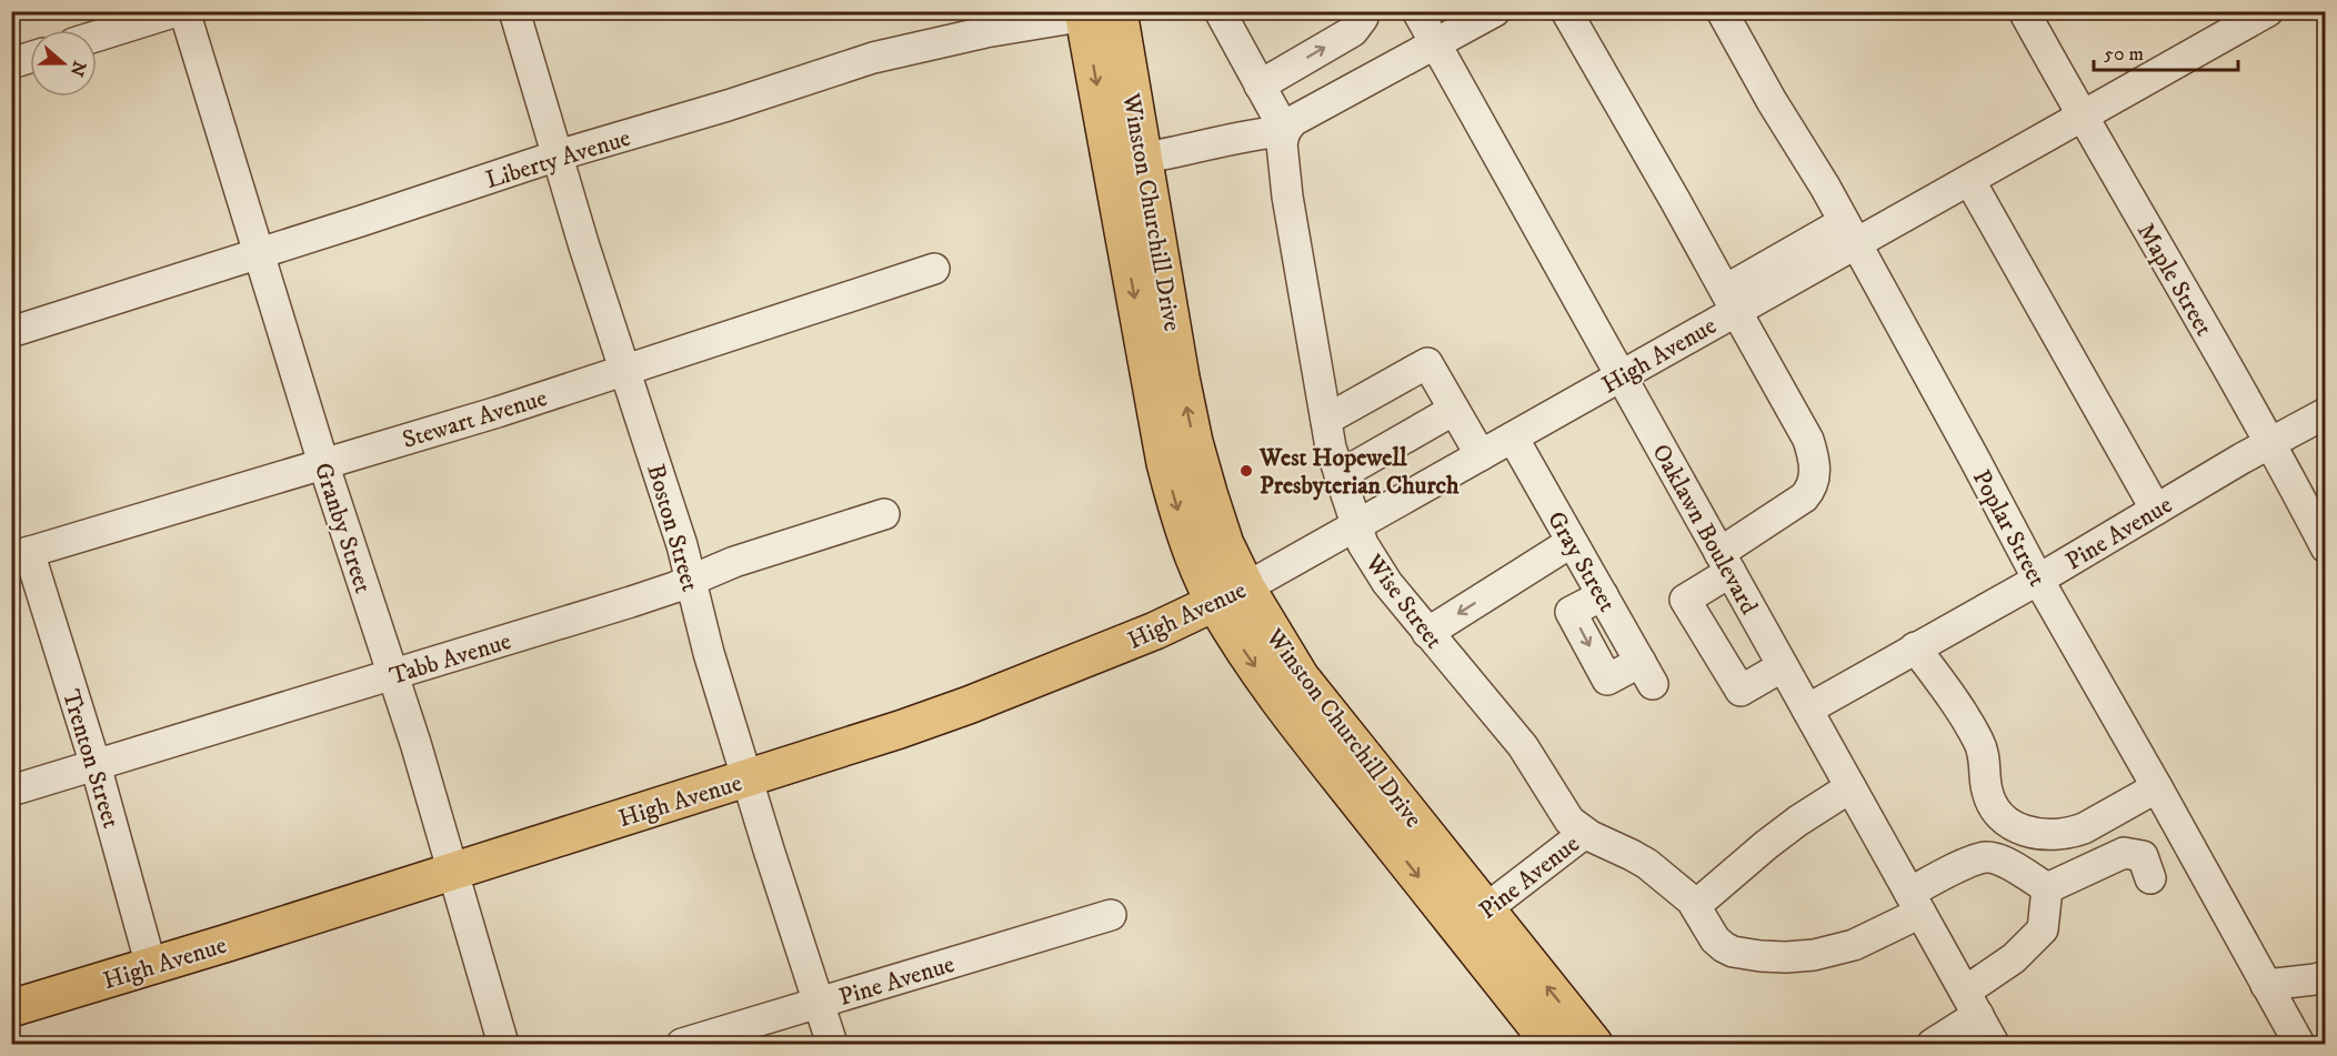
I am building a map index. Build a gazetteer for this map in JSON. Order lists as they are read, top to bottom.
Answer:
{
  "streets": {
    "main road": ["Winston Churchill Drive", "High Avenue"],
    "street": [
      "Liberty Avenue",
      "Maple Street",
      "Stewart Avenue",
      "Granby Street",
      "Boston Street",
      "Poplar Street",
      "Oaklawn Boulevard",
      "Pine Avenue",
      "Gray Street",
      "Wise Street",
      "Tabb Avenue",
      "Trenton Street"
    ]
  },
  "crossings": [
    ["Liberty Avenue", "Winston Churchill Drive"],
    ["Liberty Avenue", "Granby Street"],
    ["Liberty Avenue", "Boston Street"],
    ["Winston Churchill Drive", "High Avenue"],
    ["Winston Churchill Drive", "Pine Avenue"],
    ["Maple Street", "Pine Avenue"],
    ["High Avenue", "Granby Street"],
    ["High Avenue", "Boston Street"],
    ["High Avenue", "Oaklawn Boulevard"],
    ["High Avenue", "Gray Street"],
    ["High Avenue", "Wise Street"],
    ["High Avenue", "Trenton Street"],
    ["Stewart Avenue", "Granby Street"],
    ["Stewart Avenue", "Boston Street"],
    ["Stewart Avenue", "Trenton Street"],
    ["Granby Street", "Tabb Avenue"],
    ["Boston Street", "Pine Avenue"],
    ["Boston Street", "Tabb Avenue"],
    ["Poplar Street", "Pine Avenue"],
    ["Oaklawn Boulevard", "Pine Avenue"],
    ["Pine Avenue", "Wise Street"],
    ["Tabb Avenue", "Trenton Street"]
  ],
  "places": ["West Hopewell Presbyterian Church"],
  "scale_bar": "50 m",
  "north": "right"
}
